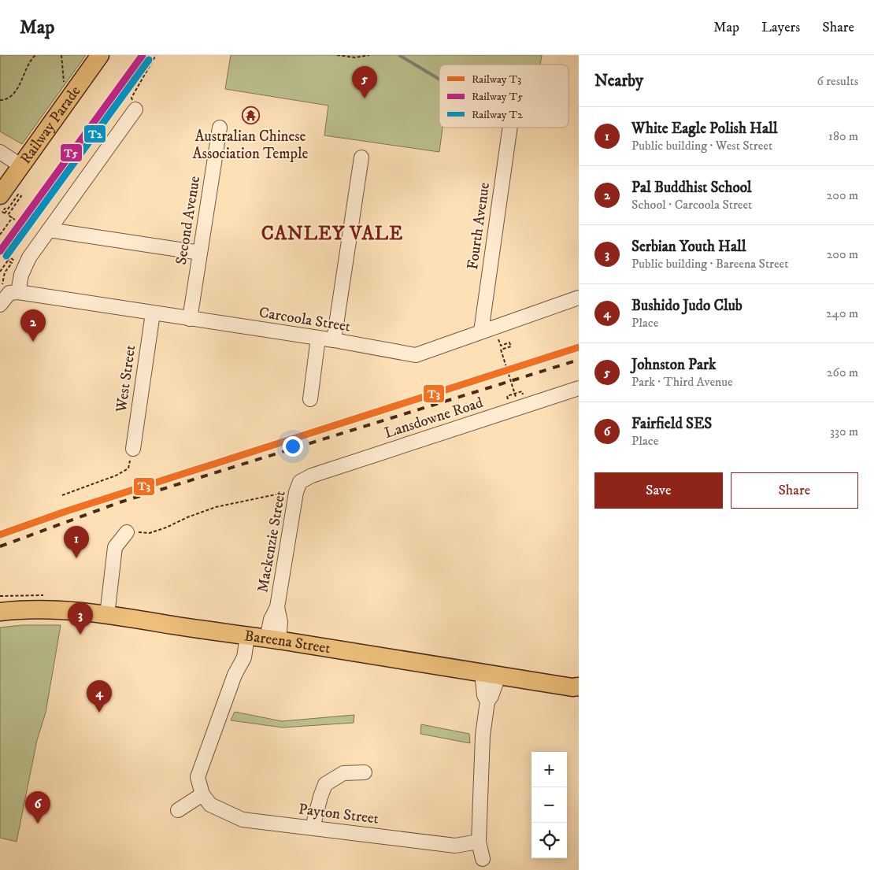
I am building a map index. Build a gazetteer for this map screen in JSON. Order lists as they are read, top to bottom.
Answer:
{
  "streets": {
    "main road": ["Railway Parade", "Bareena Street"],
    "street": [
      "Second Avenue",
      "Fourth Avenue",
      "Carcoola Street",
      "West Street",
      "Lansdowne Road",
      "Mackenzie Street",
      "Payton Street"
    ]
  },
  "crossings": [
    ["Second Avenue", "Carcoola Street"],
    ["Fourth Avenue", "Carcoola Street"],
    ["Carcoola Street", "West Street"],
    ["Lansdowne Road", "Mackenzie Street"],
    ["Mackenzie Street", "Bareena Street"]
  ],
  "districts": ["CANLEY VALE"],
  "places": {
    "temple": ["Australian Chinese Association Temple"]
  },
  "lines": ["rail line T5", "rail line T2", "rail line T3"],
  "legend": ["Railway T3", "Railway T5", "Railway T2"],
  "page": {
    "header": "Map",
    "nav": ["Map", "Layers", "Share"],
    "heading": ["Nearby", "6 results"],
    "pins": [
      "5",
      "2",
      "1",
      "3",
      "4",
      "6"
    ],
    "list": [
      {
        "mark": "1",
        "name": "White Eagle Polish Hall",
        "note": "Public building · West Street",
        "value": "180 m"
      },
      {
        "mark": "2",
        "name": "Pal Buddhist School",
        "note": "School · Carcoola Street",
        "value": "200 m"
      },
      {
        "mark": "3",
        "name": "Serbian Youth Hall",
        "note": "Public building · Bareena Street",
        "value": "200 m"
      },
      {
        "mark": "4",
        "name": "Bushido Judo Club",
        "note": "Place",
        "value": "240 m"
      },
      {
        "mark": "5",
        "name": "Johnston Park",
        "note": "Park · Third Avenue",
        "value": "260 m"
      },
      {
        "mark": "6",
        "name": "Fairfield SES",
        "note": "Place",
        "value": "330 m"
      }
    ],
    "buttons": ["Save", "Share"],
    "map_buttons": ["+", "−"]
  }
}
